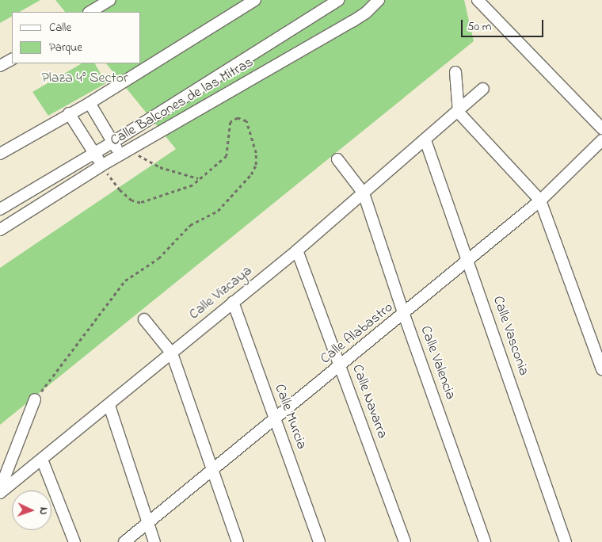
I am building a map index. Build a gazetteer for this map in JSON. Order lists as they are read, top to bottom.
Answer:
{
  "streets": {
    "street": [
      "Calle Balcones de las Mitras",
      "Calle Vizcaya",
      "Calle Alabastro",
      "Calle Vasconia",
      "Calle Valencia",
      "Calle Navarra",
      "Calle Murcia"
    ]
  },
  "crossings": [
    ["Calle Vizcaya", "Calle Vasconia"],
    ["Calle Vizcaya", "Calle Valencia"],
    ["Calle Vizcaya", "Calle Navarra"],
    ["Calle Vizcaya", "Calle Murcia"],
    ["Calle Alabastro", "Calle Vasconia"],
    ["Calle Alabastro", "Calle Valencia"],
    ["Calle Alabastro", "Calle Navarra"],
    ["Calle Alabastro", "Calle Murcia"]
  ],
  "parks": ["Plaza 4° Sector"],
  "legend": ["Calle", "Parque"],
  "scale_bar": "50 m",
  "north": "right"
}
